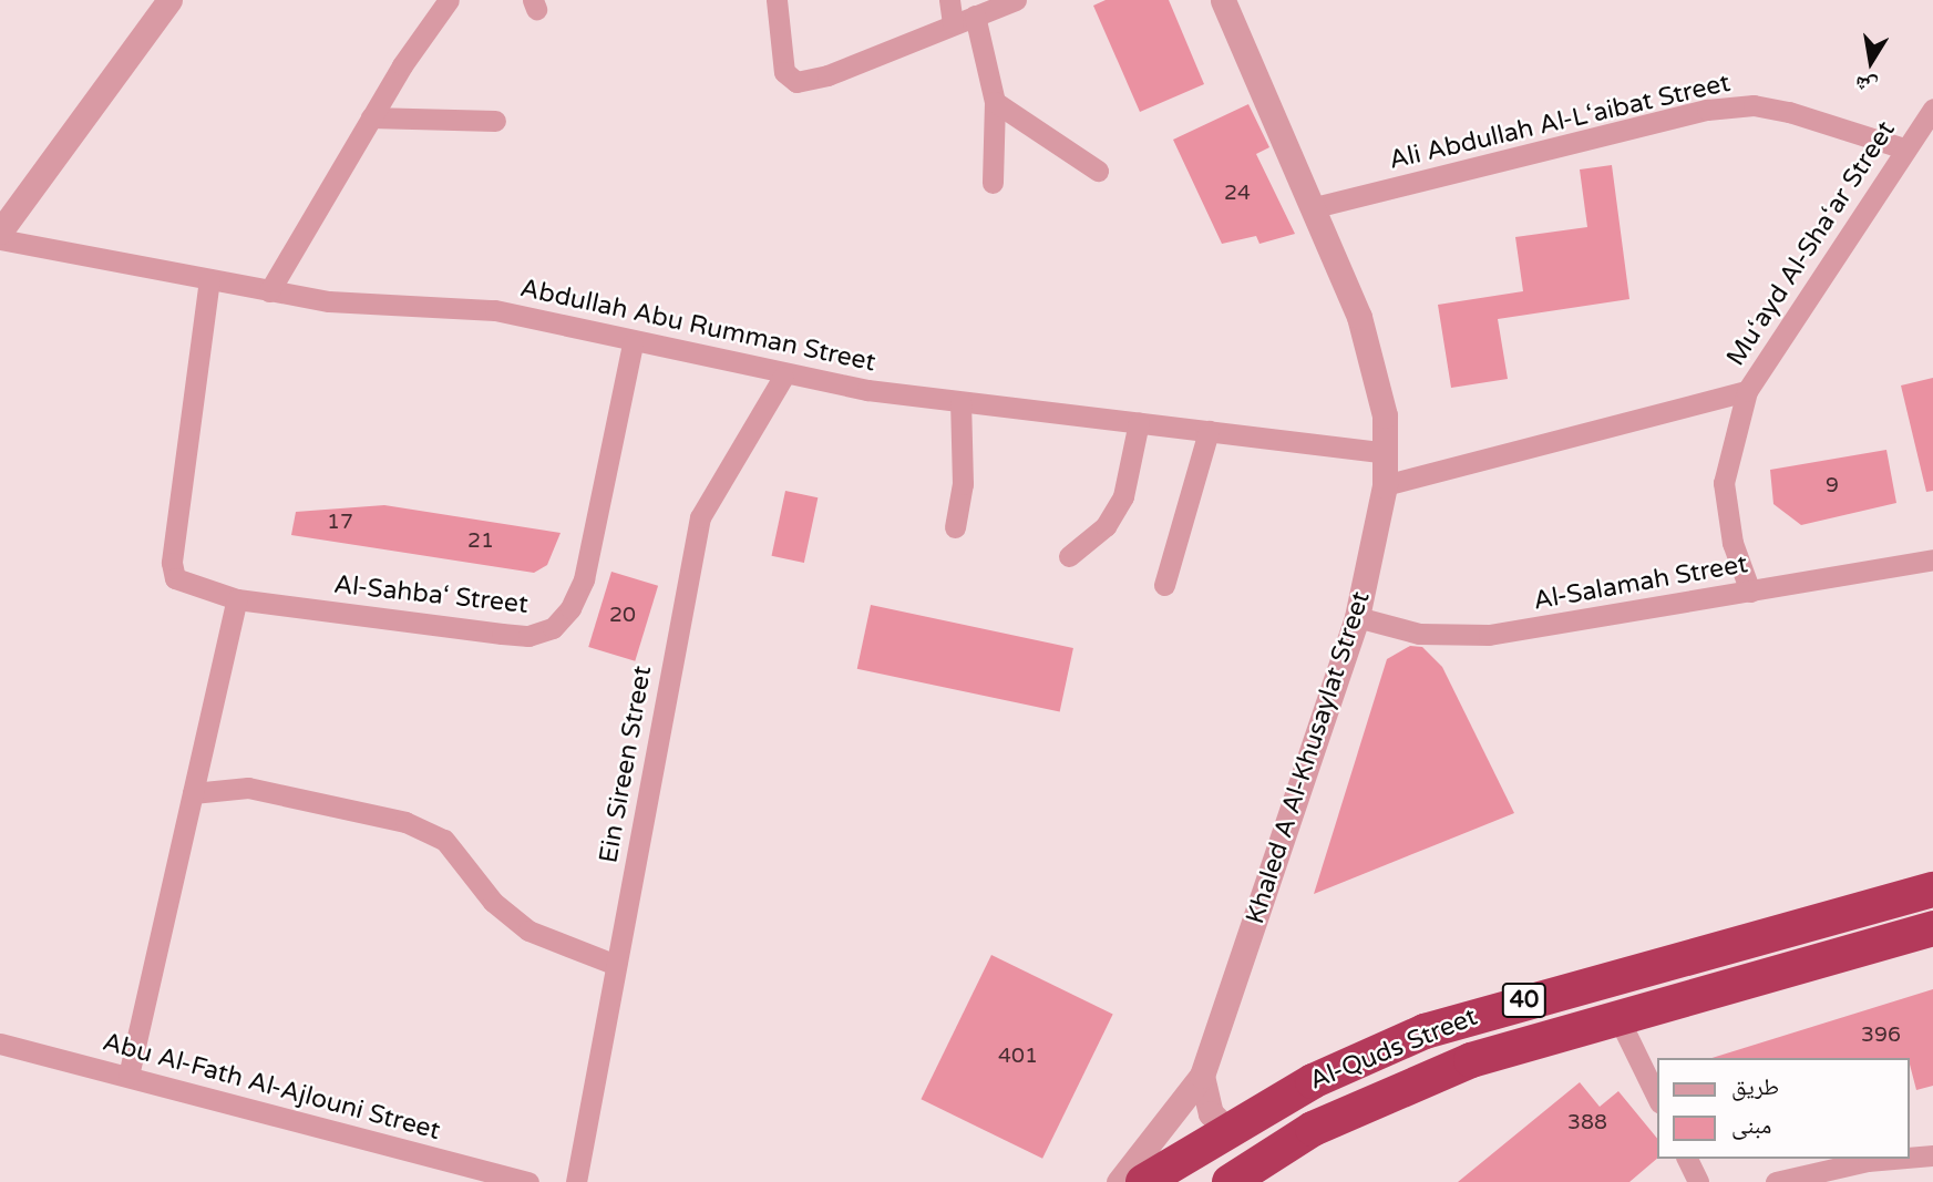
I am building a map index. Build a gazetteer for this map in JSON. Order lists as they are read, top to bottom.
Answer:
{
  "streets": {
    "highway": ["40", "Al-Quds Street"],
    "street": [
      "Ali Abdullah Al-L‘aibat Street",
      "Mu‘ayd Al-Sha‘ar Street",
      "Abdullah Abu Rumman Street",
      "Al-Salamah Street",
      "Al-Sahba‘ Street",
      "Khaled A Al-Khusaylat Street",
      "Ein Sireen Street",
      "Abu Al-Fath Al-Ajlouni Street"
    ]
  },
  "crossings": [
    ["Ali Abdullah Al-L‘aibat Street", "Mu‘ayd Al-Sha‘ar Street"],
    ["Ali Abdullah Al-L‘aibat Street", "Khaled A Al-Khusaylat Street"],
    ["Mu‘ayd Al-Sha‘ar Street", "Al-Salamah Street"],
    ["Abdullah Abu Rumman Street", "Al-Sahba‘ Street"],
    ["Abdullah Abu Rumman Street", "Khaled A Al-Khusaylat Street"],
    ["Abdullah Abu Rumman Street", "Ein Sireen Street"],
    ["Al-Salamah Street", "Khaled A Al-Khusaylat Street"]
  ],
  "house_numbers": [
    "24",
    "9",
    "17",
    "21",
    "20",
    "396",
    "401",
    "388"
  ],
  "legend": ["طريق", "مبنى"],
  "north": "bottom"
}
